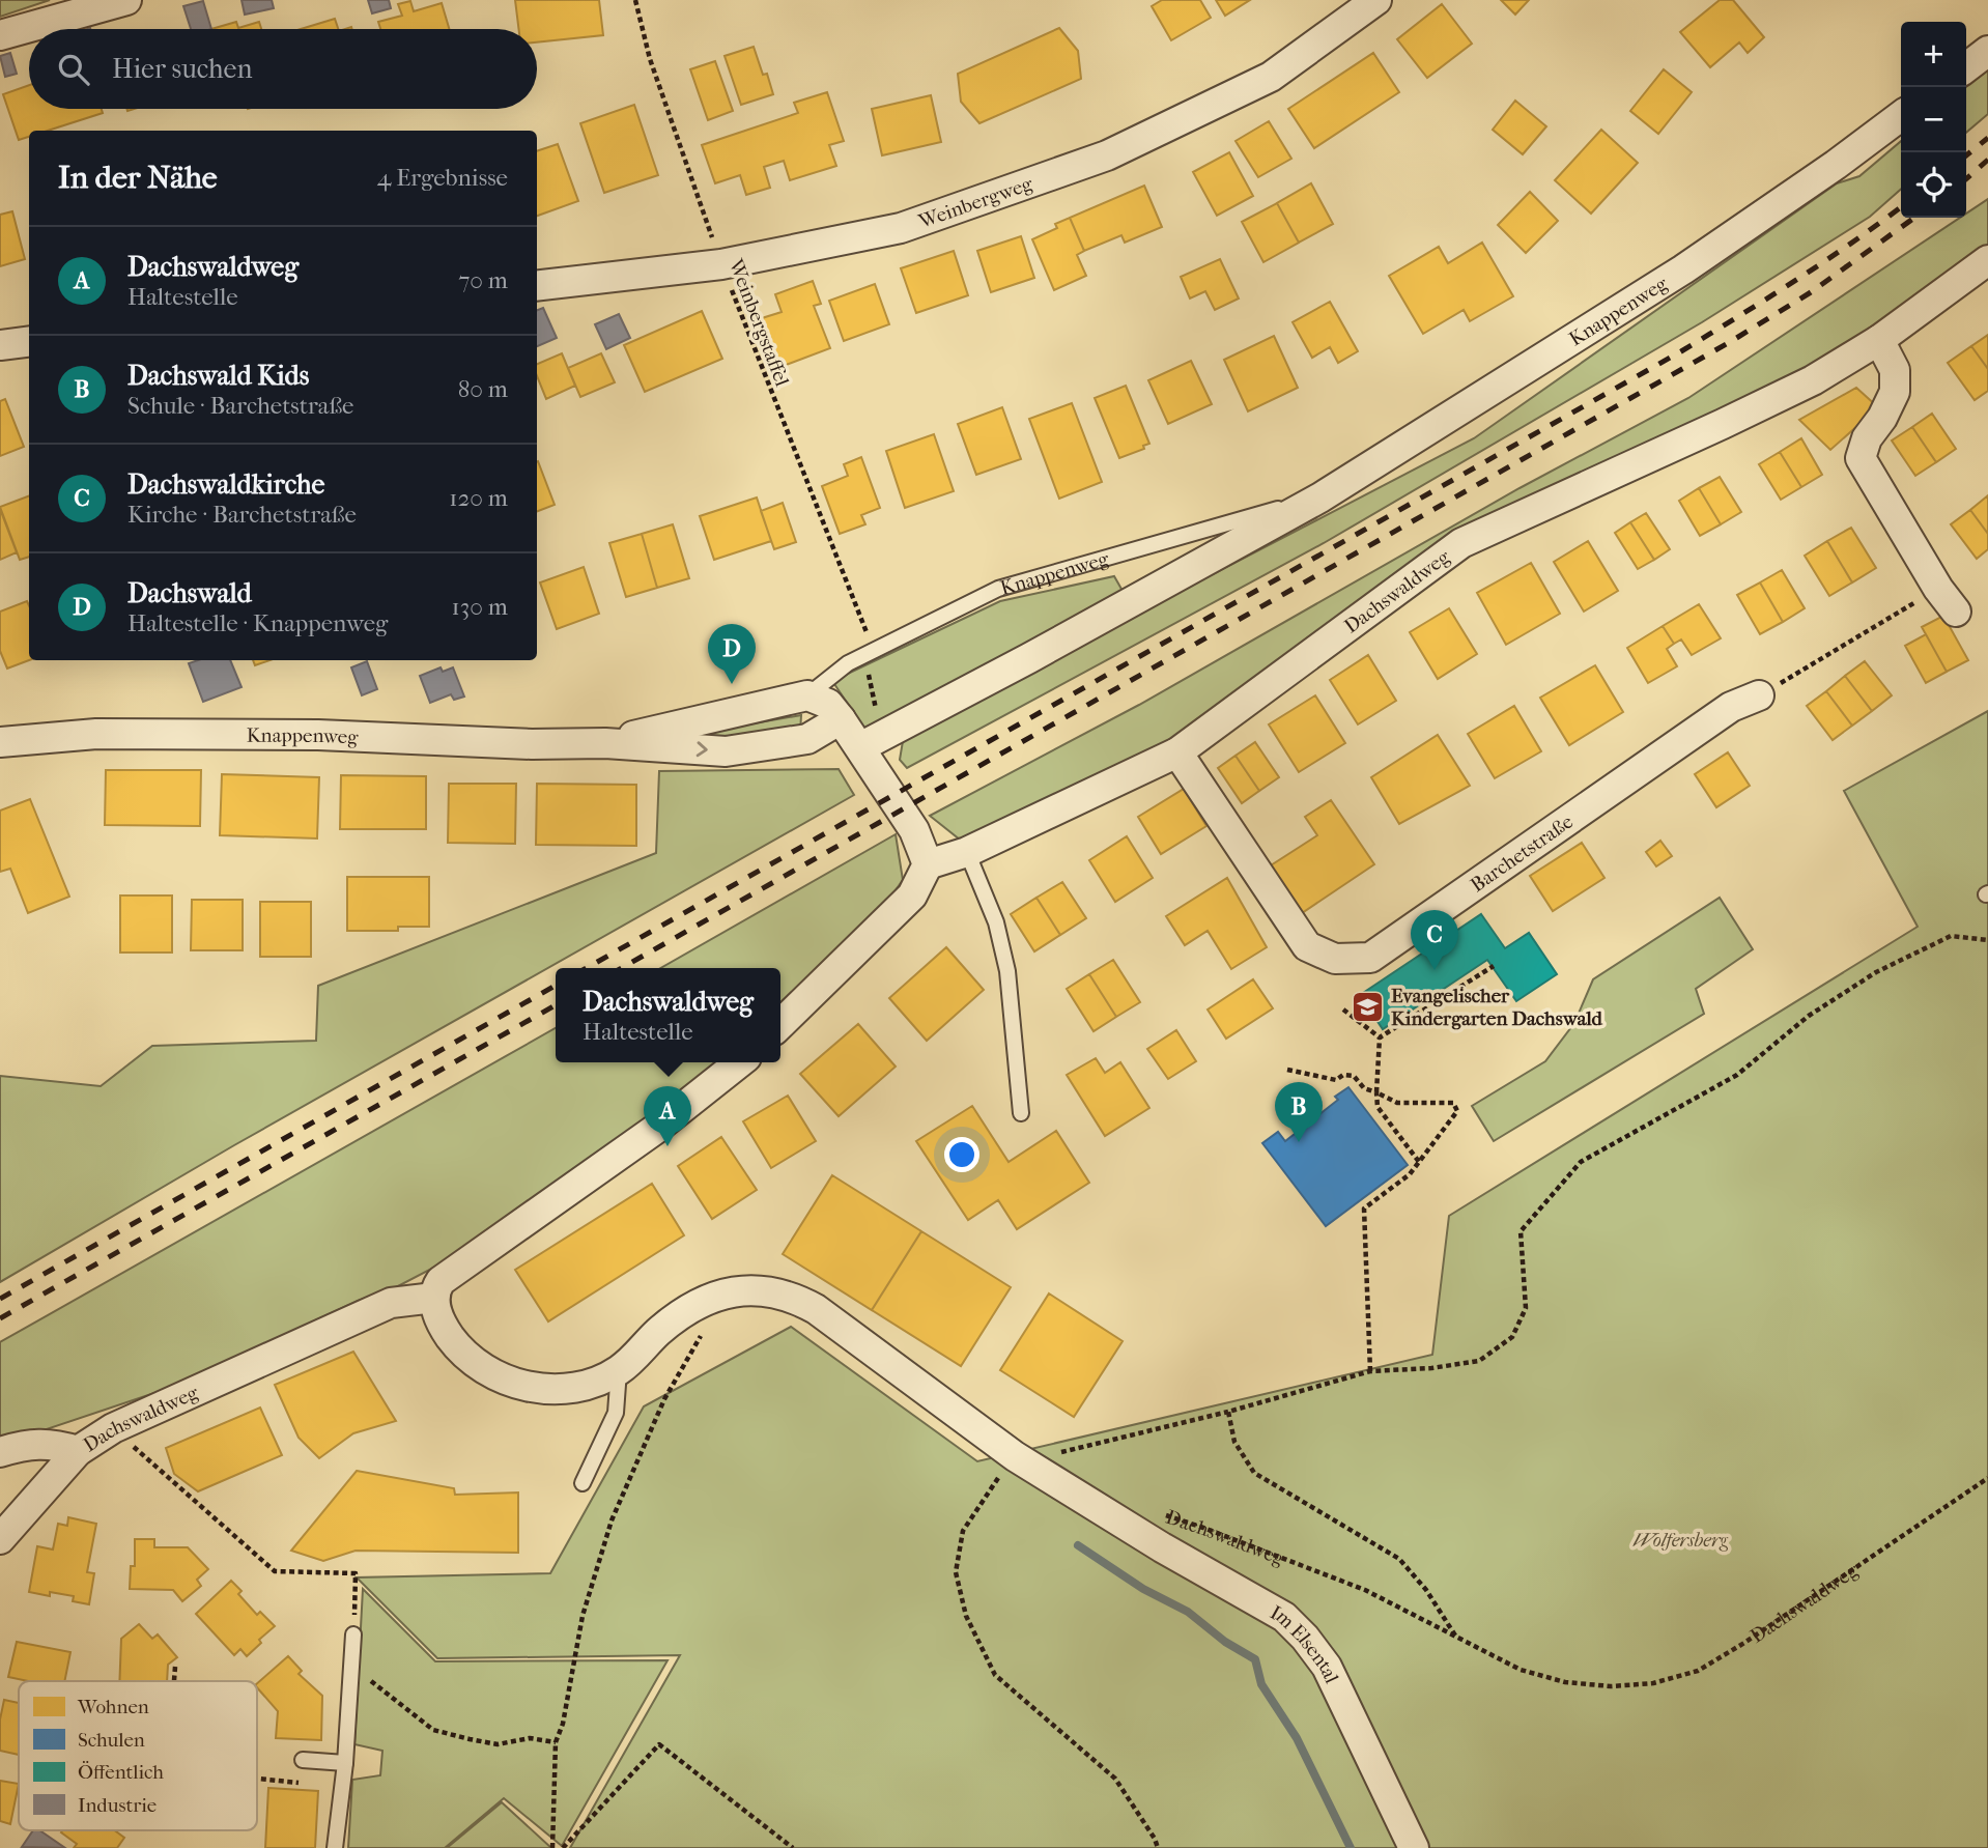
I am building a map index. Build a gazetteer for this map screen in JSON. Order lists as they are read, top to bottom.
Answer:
{
  "streets": {
    "street": [
      "Weinbergweg",
      "Knappenweg",
      "Dachswaldweg",
      "Barchetstraße",
      "Im Elsental"
    ],
    "path": ["Weinbergstaffel"]
  },
  "crossings": [
    ["Weinbergweg", "Weinbergstaffel"],
    ["Knappenweg", "Weinbergstaffel"],
    ["Dachswaldweg", "Barchetstraße"]
  ],
  "parks": ["Wolfersberg"],
  "places": {
    "school or university": ["Evangelischer Kindergarten Dachswald"]
  },
  "legend": [
    "Wohnen",
    "Schulen",
    "Öffentlich",
    "Industrie"
  ],
  "page": {
    "map_buttons": ["+", "−"],
    "search": "Hier suchen",
    "heading": ["In der Nähe", "4 Ergebnisse"],
    "list": [
      {
        "mark": "A",
        "name": "Dachswaldweg",
        "note": "Haltestelle",
        "value": "70 m"
      },
      {
        "mark": "B",
        "name": "Dachswald Kids",
        "note": "Schule · Barchetstraße",
        "value": "80 m"
      },
      {
        "mark": "C",
        "name": "Dachswaldkirche",
        "note": "Kirche · Barchetstraße",
        "value": "120 m"
      },
      {
        "mark": "D",
        "name": "Dachswald",
        "note": "Haltestelle · Knappenweg",
        "value": "130 m"
      }
    ],
    "pins": [
      "D",
      "C",
      "B",
      "A"
    ],
    "popup": ["Dachswaldweg", "Haltestelle"]
  }
}
